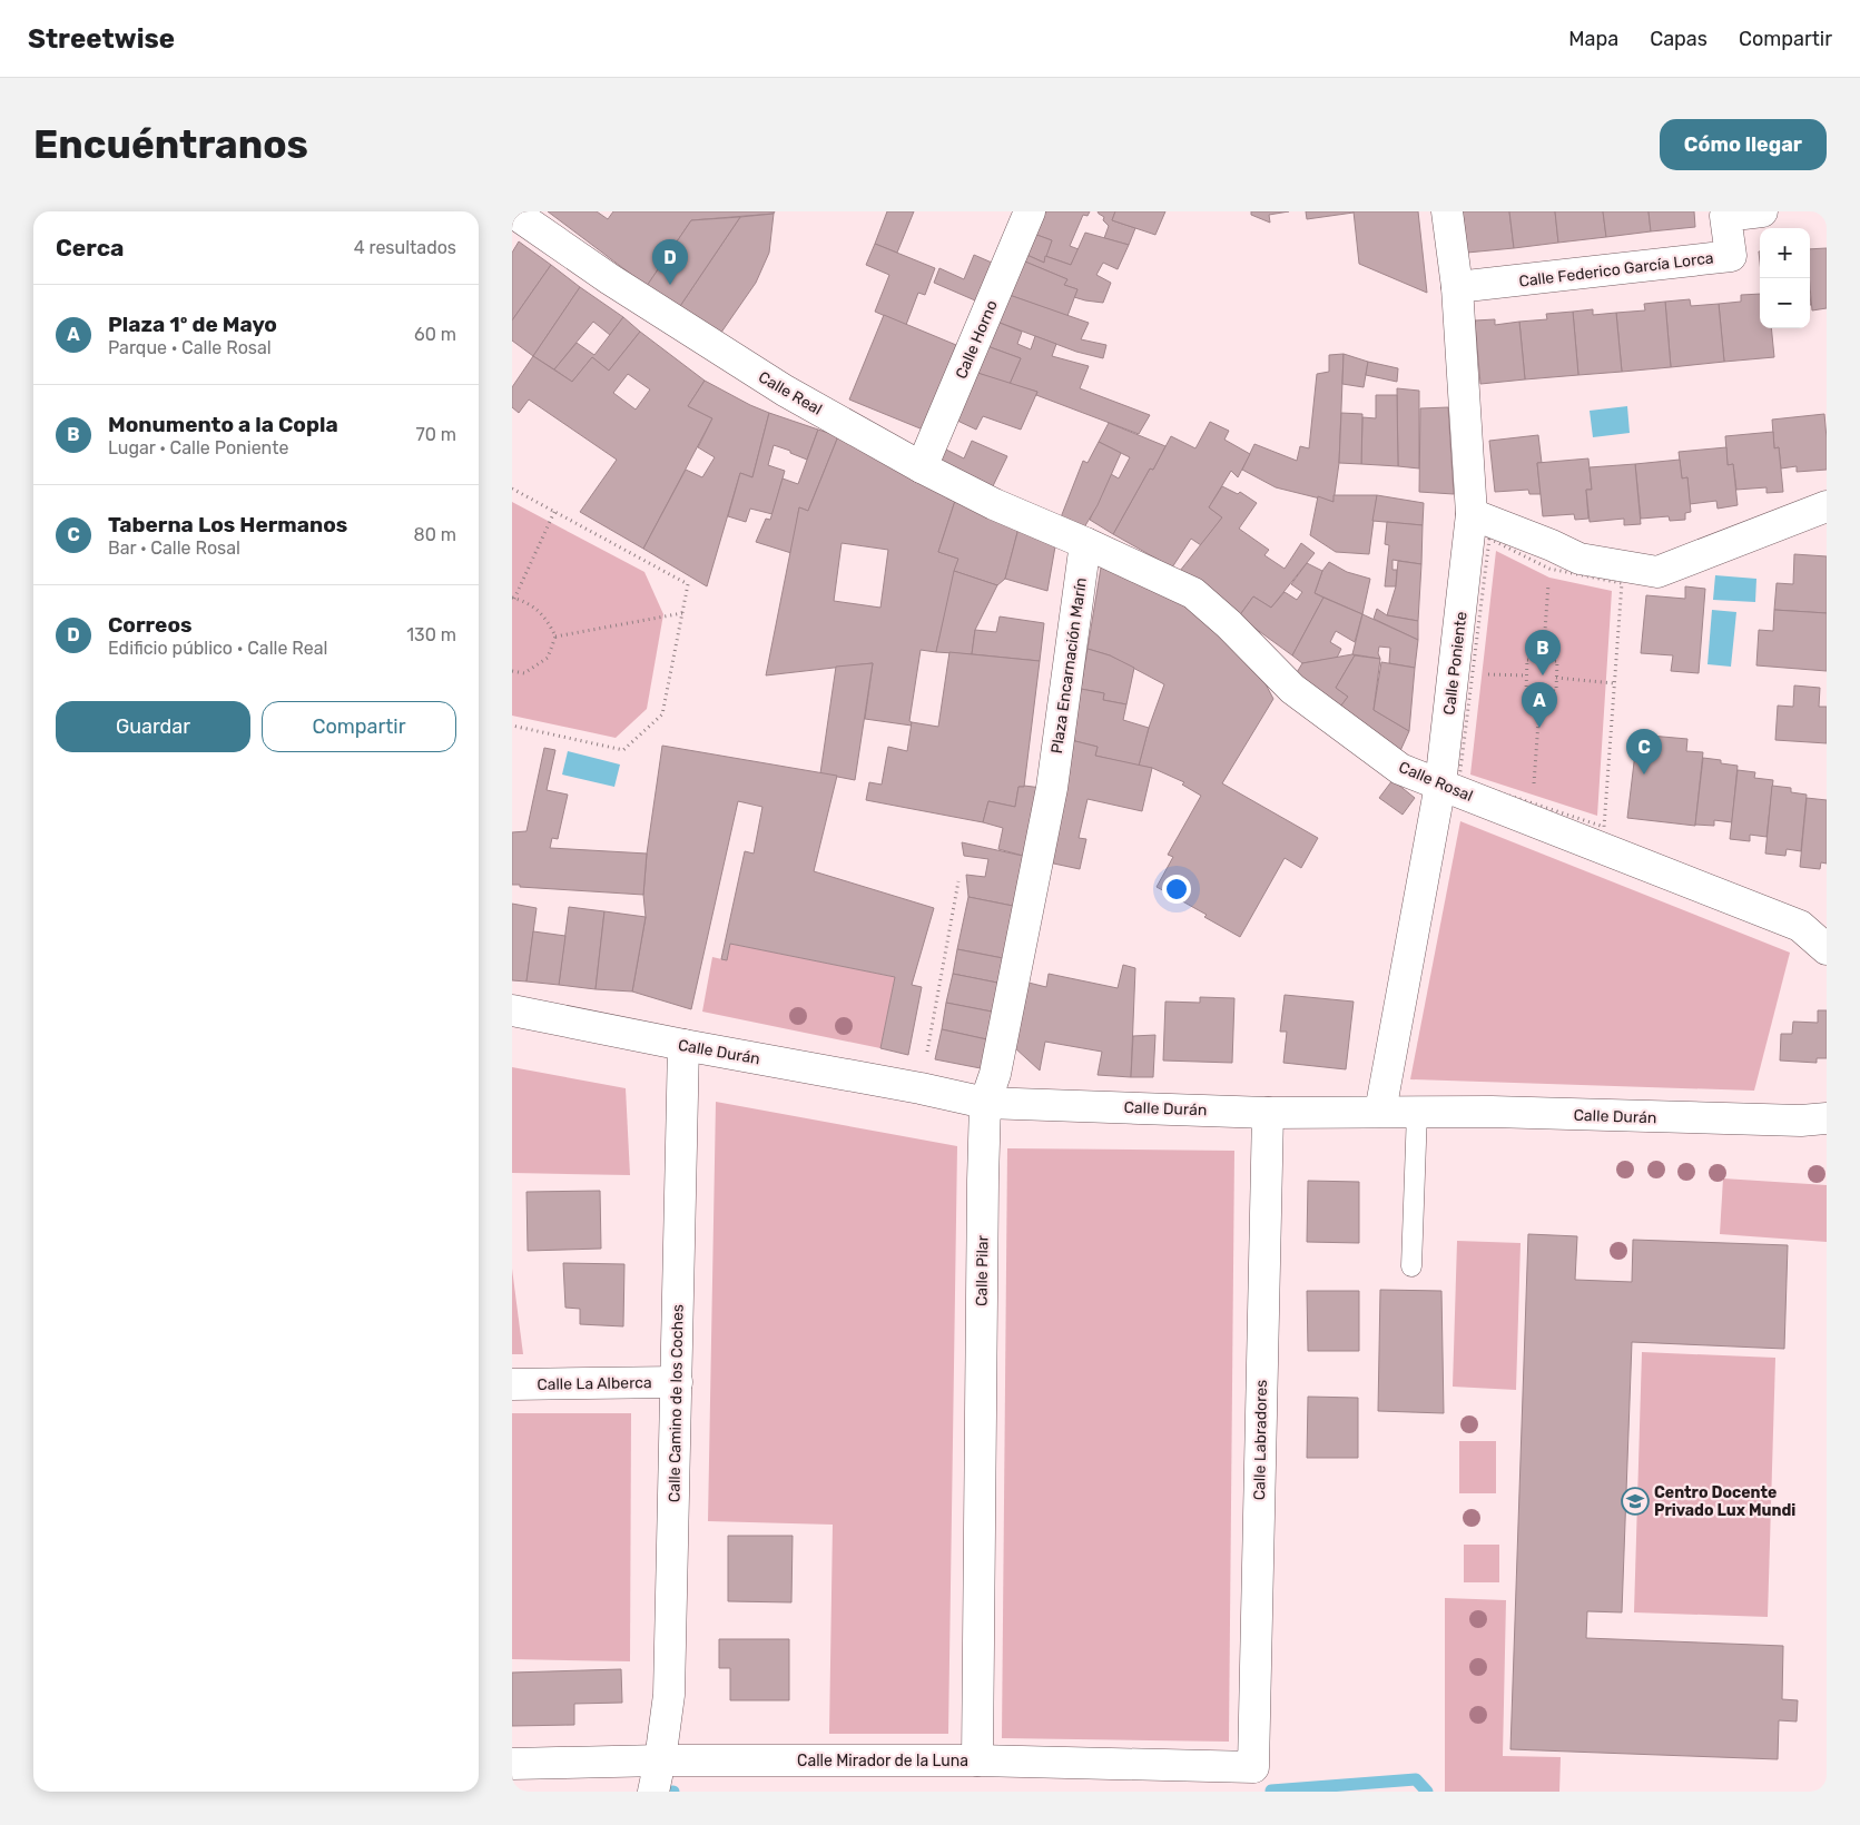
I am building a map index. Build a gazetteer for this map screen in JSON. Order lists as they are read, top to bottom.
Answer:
{
  "streets": {
    "street": [
      "Calle Federico García Lorca",
      "Calle Horno",
      "Calle Real",
      "Calle Poniente",
      "Plaza Encarnación Marín",
      "Calle Rosal",
      "Calle Durán",
      "Calle Pilar",
      "Calle La Alberca",
      "Calle Camino de los Coches",
      "Calle Labradores",
      "Calle Mirador de la Luna"
    ]
  },
  "crossings": [
    ["Calle Federico García Lorca", "Calle Poniente"],
    ["Calle Horno", "Calle Real"],
    ["Calle Real", "Plaza Encarnación Marín"],
    ["Calle Real", "Calle Rosal"],
    ["Calle Poniente", "Calle Rosal"],
    ["Calle Poniente", "Calle Durán"],
    ["Plaza Encarnación Marín", "Calle Rosal"],
    ["Plaza Encarnación Marín", "Calle Pilar"],
    ["Calle Durán", "Calle Pilar"],
    ["Calle Durán", "Calle Camino de los Coches"],
    ["Calle Durán", "Calle Labradores"],
    ["Calle Pilar", "Calle Mirador de la Luna"],
    ["Calle La Alberca", "Calle Camino de los Coches"],
    ["Calle Camino de los Coches", "Calle Mirador de la Luna"],
    ["Calle Labradores", "Calle Mirador de la Luna"]
  ],
  "places": {
    "school or university": ["Centro Docente Privado Lux Mundi"]
  },
  "page": {
    "header": "Streetwise",
    "nav": ["Mapa", "Capas", "Compartir"],
    "buttons": [
      "Cómo llegar",
      ["Guardar", "Compartir"]
    ],
    "title": "Encuéntranos",
    "heading": ["Cerca", "4 resultados"],
    "map_buttons": ["+", "−"],
    "pins": [
      "D",
      "B",
      "A",
      "C"
    ],
    "list": [
      {
        "mark": "A",
        "name": "Plaza 1º de Mayo",
        "note": "Parque · Calle Rosal",
        "value": "60 m"
      },
      {
        "mark": "B",
        "name": "Monumento a la Copla",
        "note": "Lugar · Calle Poniente",
        "value": "70 m"
      },
      {
        "mark": "C",
        "name": "Taberna Los Hermanos",
        "note": "Bar · Calle Rosal",
        "value": "80 m"
      },
      {
        "mark": "D",
        "name": "Correos",
        "note": "Edificio público · Calle Real",
        "value": "130 m"
      }
    ]
  }
}
